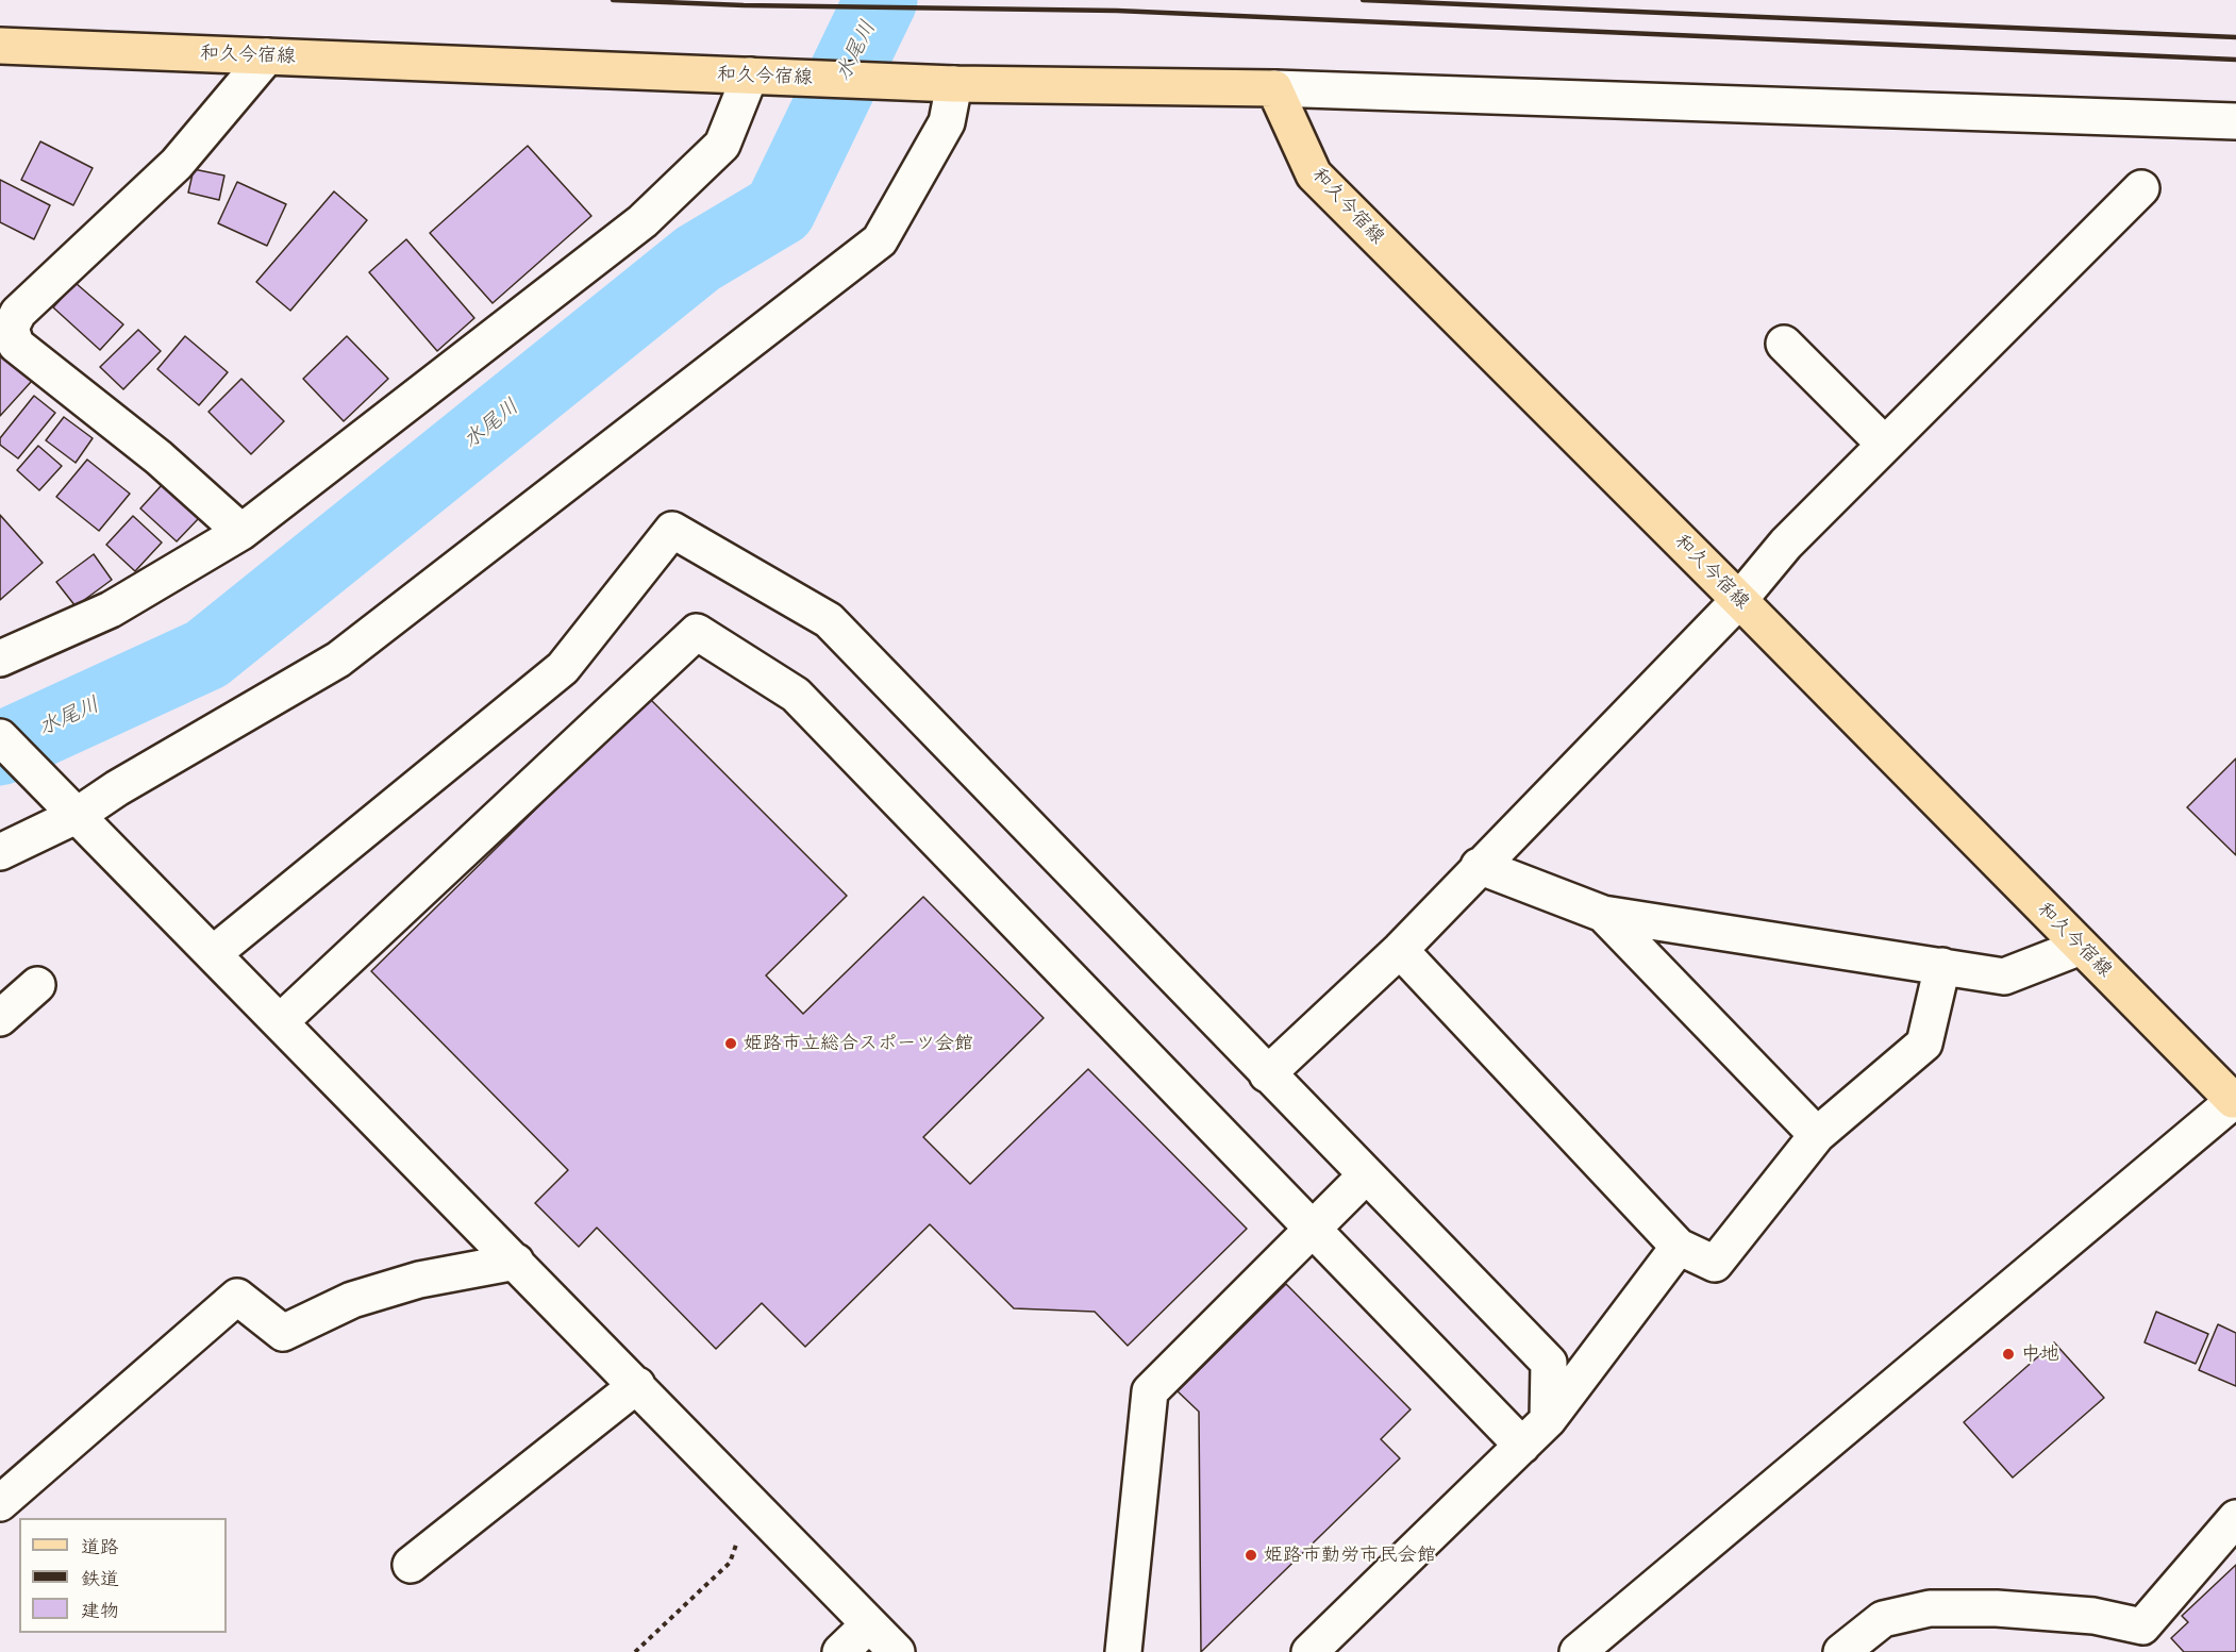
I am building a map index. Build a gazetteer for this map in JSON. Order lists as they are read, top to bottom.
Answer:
{
  "streets": {
    "main road": ["和久今宿線"]
  },
  "water": ["水尾川"],
  "places": ["姫路市立総合スポーツ会館", "中地", "姫路市勤労市民会館"],
  "legend": ["道路", "鉄道", "建物"]
}
